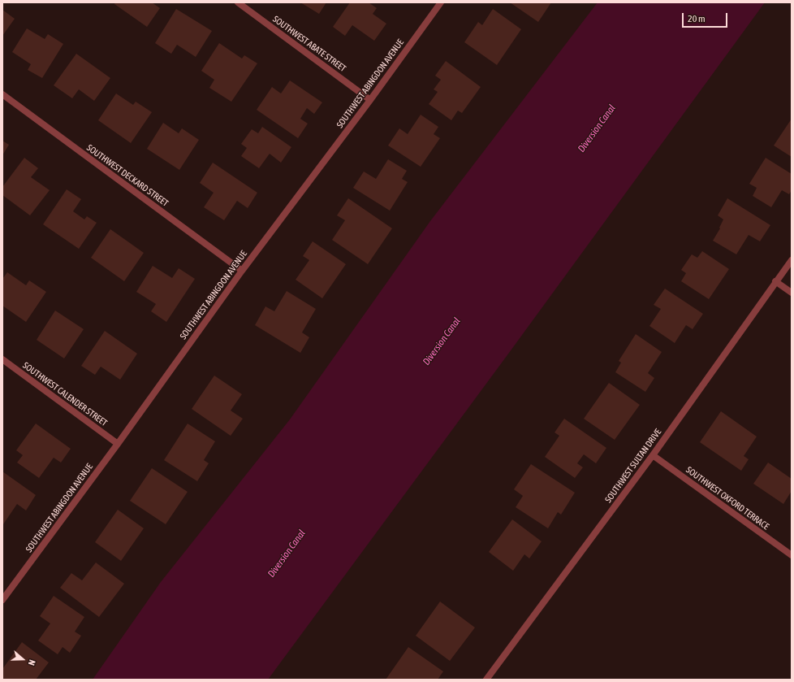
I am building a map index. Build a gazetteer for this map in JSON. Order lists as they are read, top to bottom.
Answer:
{
  "streets": {
    "street": [
      "SOUTHWEST ABATE STREET",
      "SOUTHWEST ABINGDON AVENUE",
      "SOUTHWEST DECKARD STREET",
      "SOUTHWEST CALENDER STREET",
      "SOUTHWEST SULTAN DRIVE",
      "SOUTHWEST OXFORD TERRACE"
    ]
  },
  "crossings": [
    ["SOUTHWEST ABATE STREET", "SOUTHWEST ABINGDON AVENUE"],
    ["SOUTHWEST ABINGDON AVENUE", "SOUTHWEST DECKARD STREET"],
    ["SOUTHWEST ABINGDON AVENUE", "SOUTHWEST CALENDER STREET"],
    ["SOUTHWEST SULTAN DRIVE", "SOUTHWEST OXFORD TERRACE"]
  ],
  "water": ["Diversion Canal"],
  "scale_bar": "20 m",
  "north": "right"
}
